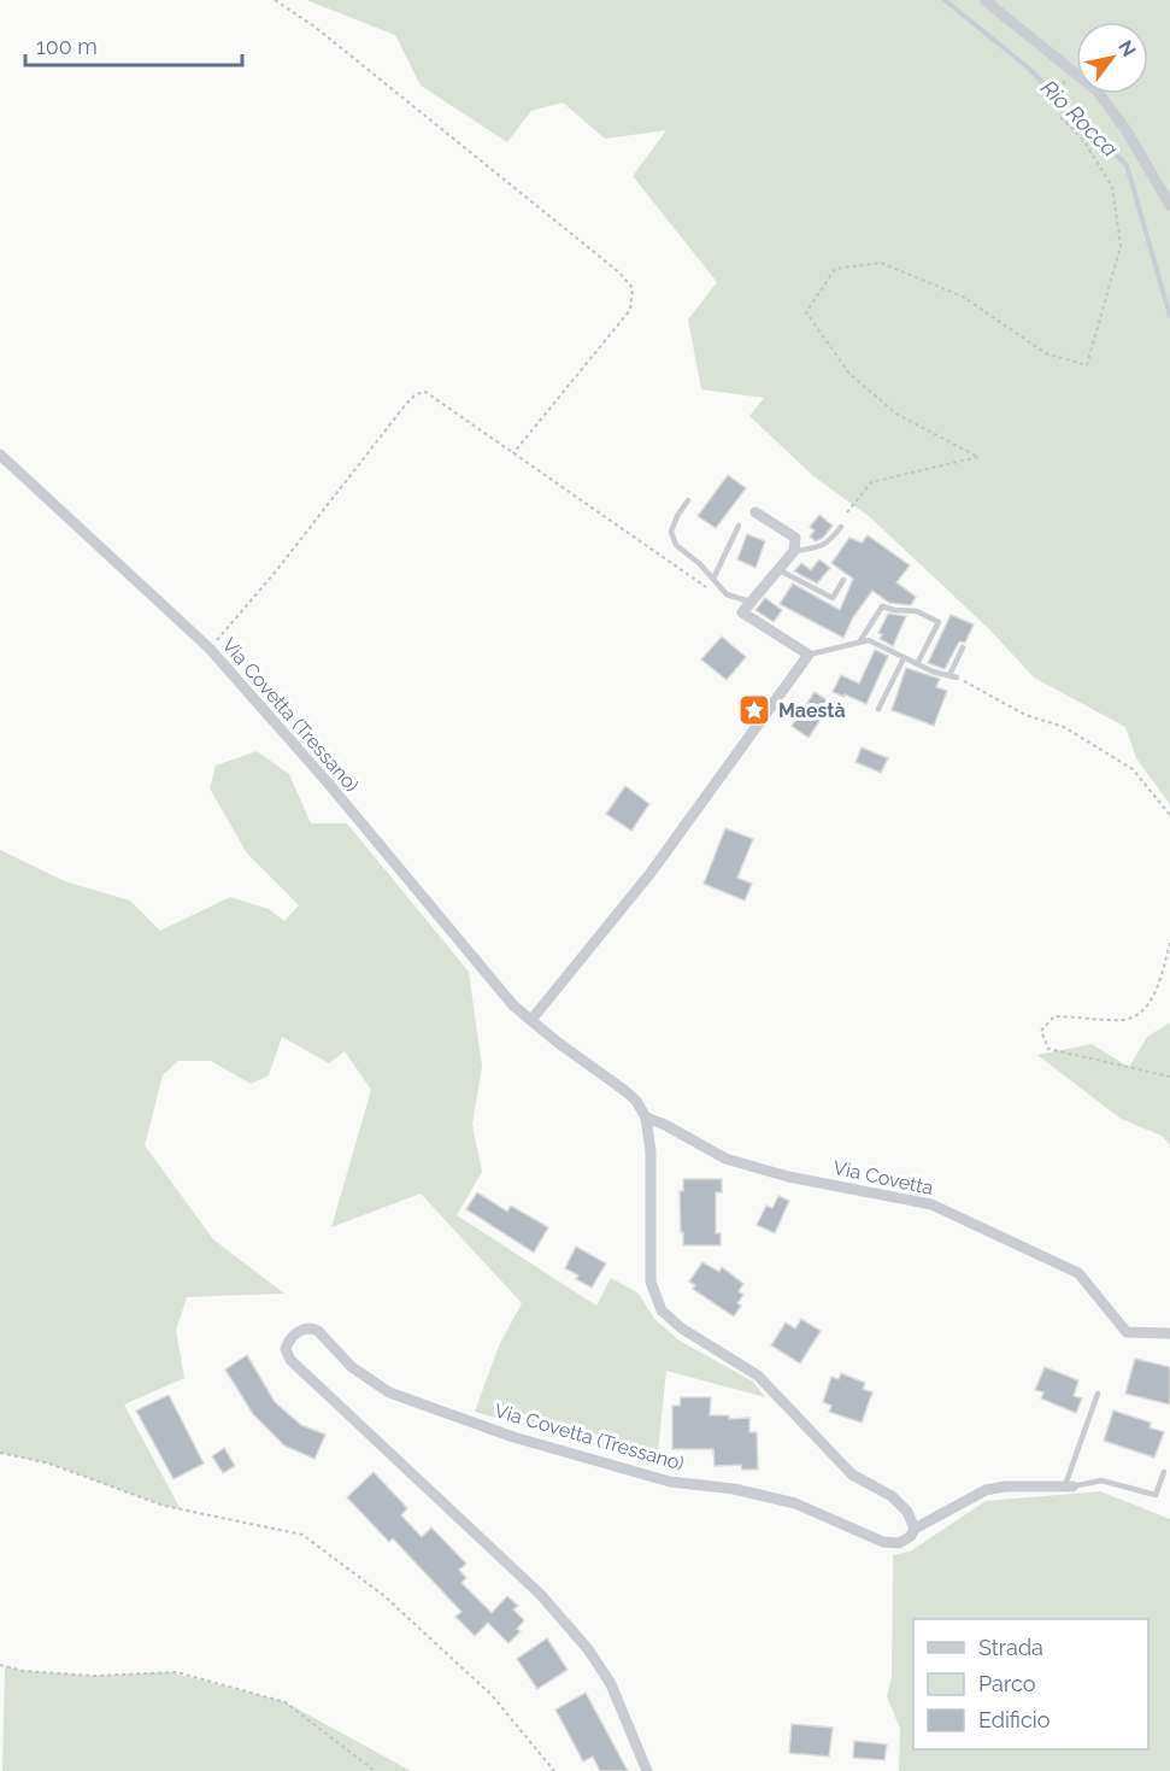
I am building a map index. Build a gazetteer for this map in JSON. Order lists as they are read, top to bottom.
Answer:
{
  "streets": {
    "street": ["Via Covetta (Tressano)", "Via Covetta"]
  },
  "crossings": [
    ["Via Covetta (Tressano)", "Via Covetta"]
  ],
  "water": ["Rio Rocca"],
  "places": {
    "place": ["Maestà"]
  },
  "legend": ["Strada", "Parco", "Edificio"],
  "scale_bar": "100 m",
  "north": "top right"
}
